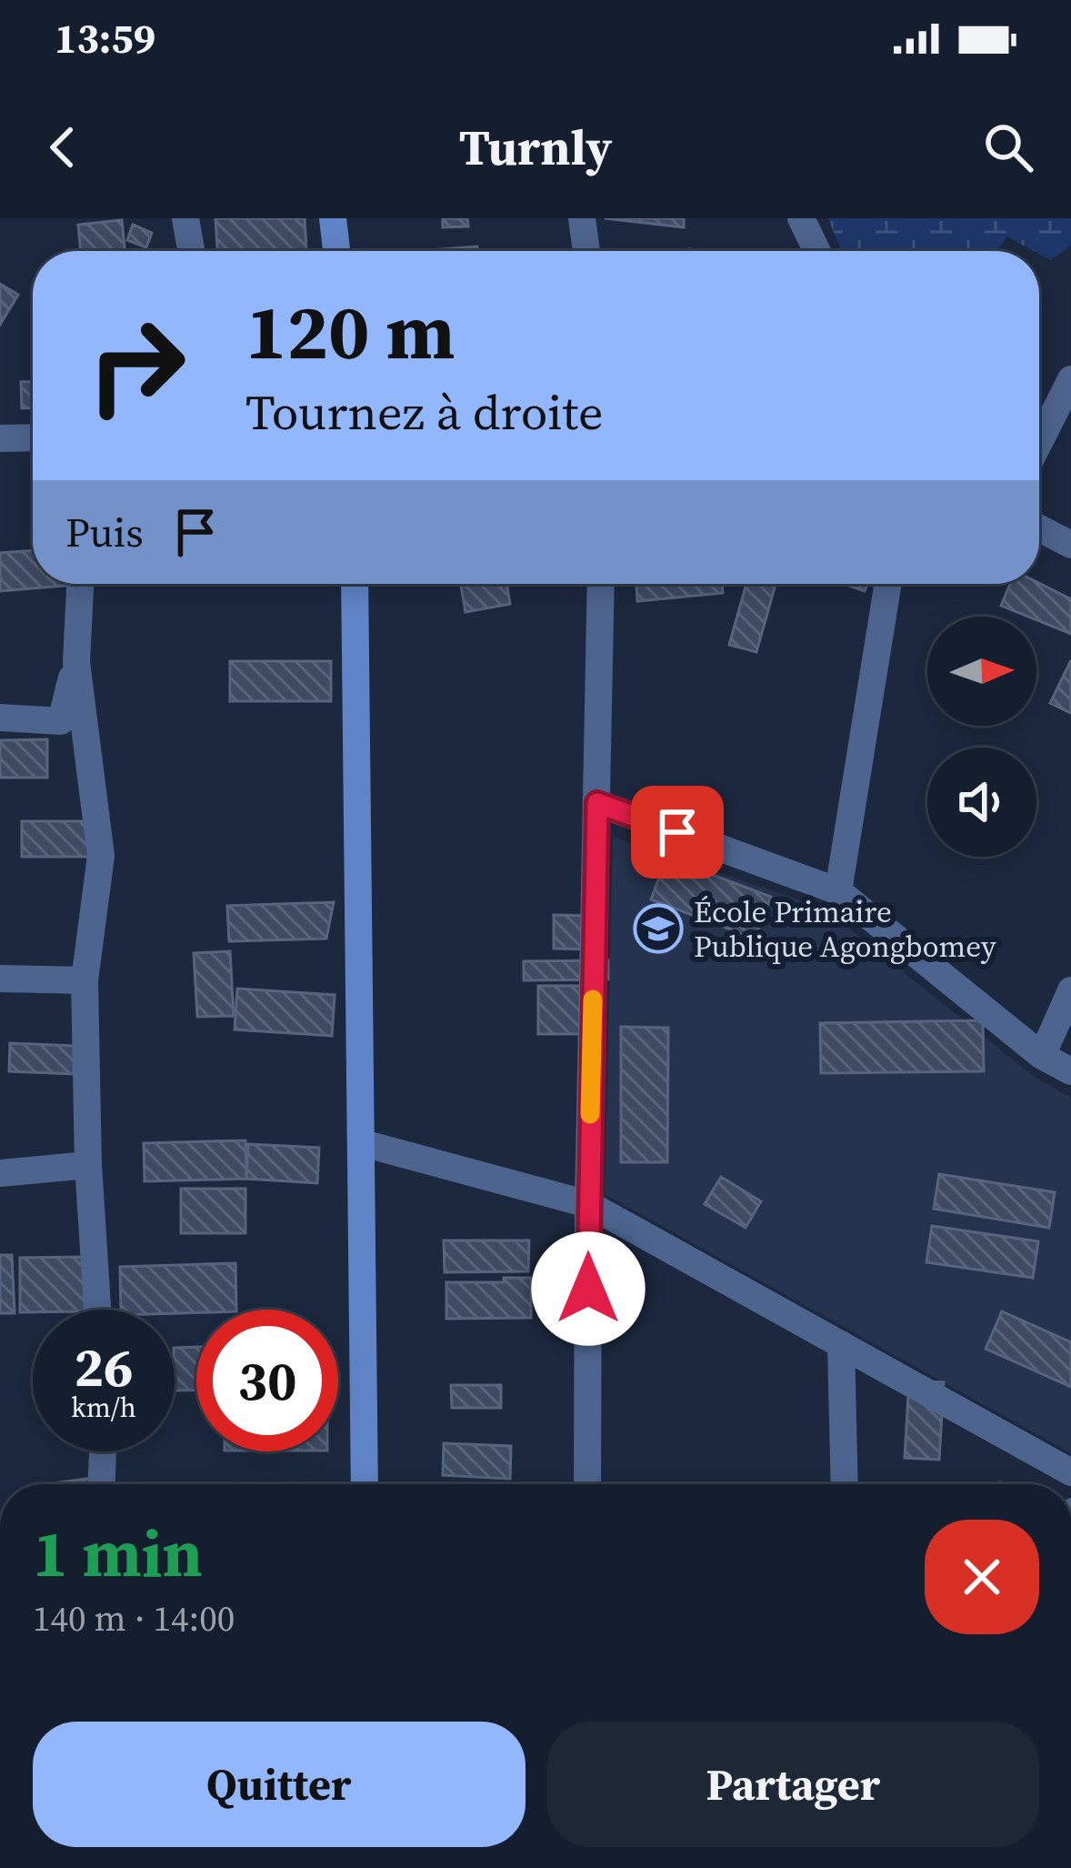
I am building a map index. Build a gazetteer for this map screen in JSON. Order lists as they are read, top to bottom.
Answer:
{
  "places": {
    "school or university": ["École Primaire Publique Agongbomey"]
  },
  "north": "right",
  "page": {
    "status": "13:59",
    "header": "Turnly",
    "turn": ["120 m", "Tournez à droite"],
    "then": "Puis",
    "speed": "26 km/h",
    "limit": "30",
    "heading": ["1 min", "140 m · 14:00"],
    "buttons": ["Quitter", "Partager"]
  }
}
